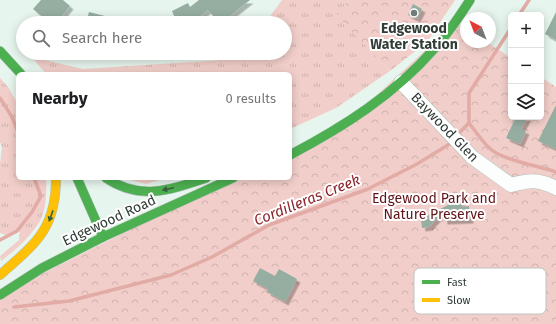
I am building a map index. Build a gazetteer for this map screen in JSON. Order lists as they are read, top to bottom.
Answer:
{
  "streets": {
    "main road": ["Edgewood Road"],
    "street": ["Baywood Glen"]
  },
  "water": ["Cordilleras Creek"],
  "parks": ["Edgewood Park and Nature Preserve"],
  "places": ["Edgewood Water Station"],
  "legend": ["Fast", "Slow"],
  "north": "top left",
  "page": {
    "map_buttons": ["+", "−"],
    "search": "Search here",
    "heading": ["Nearby", "0 results"]
  }
}
